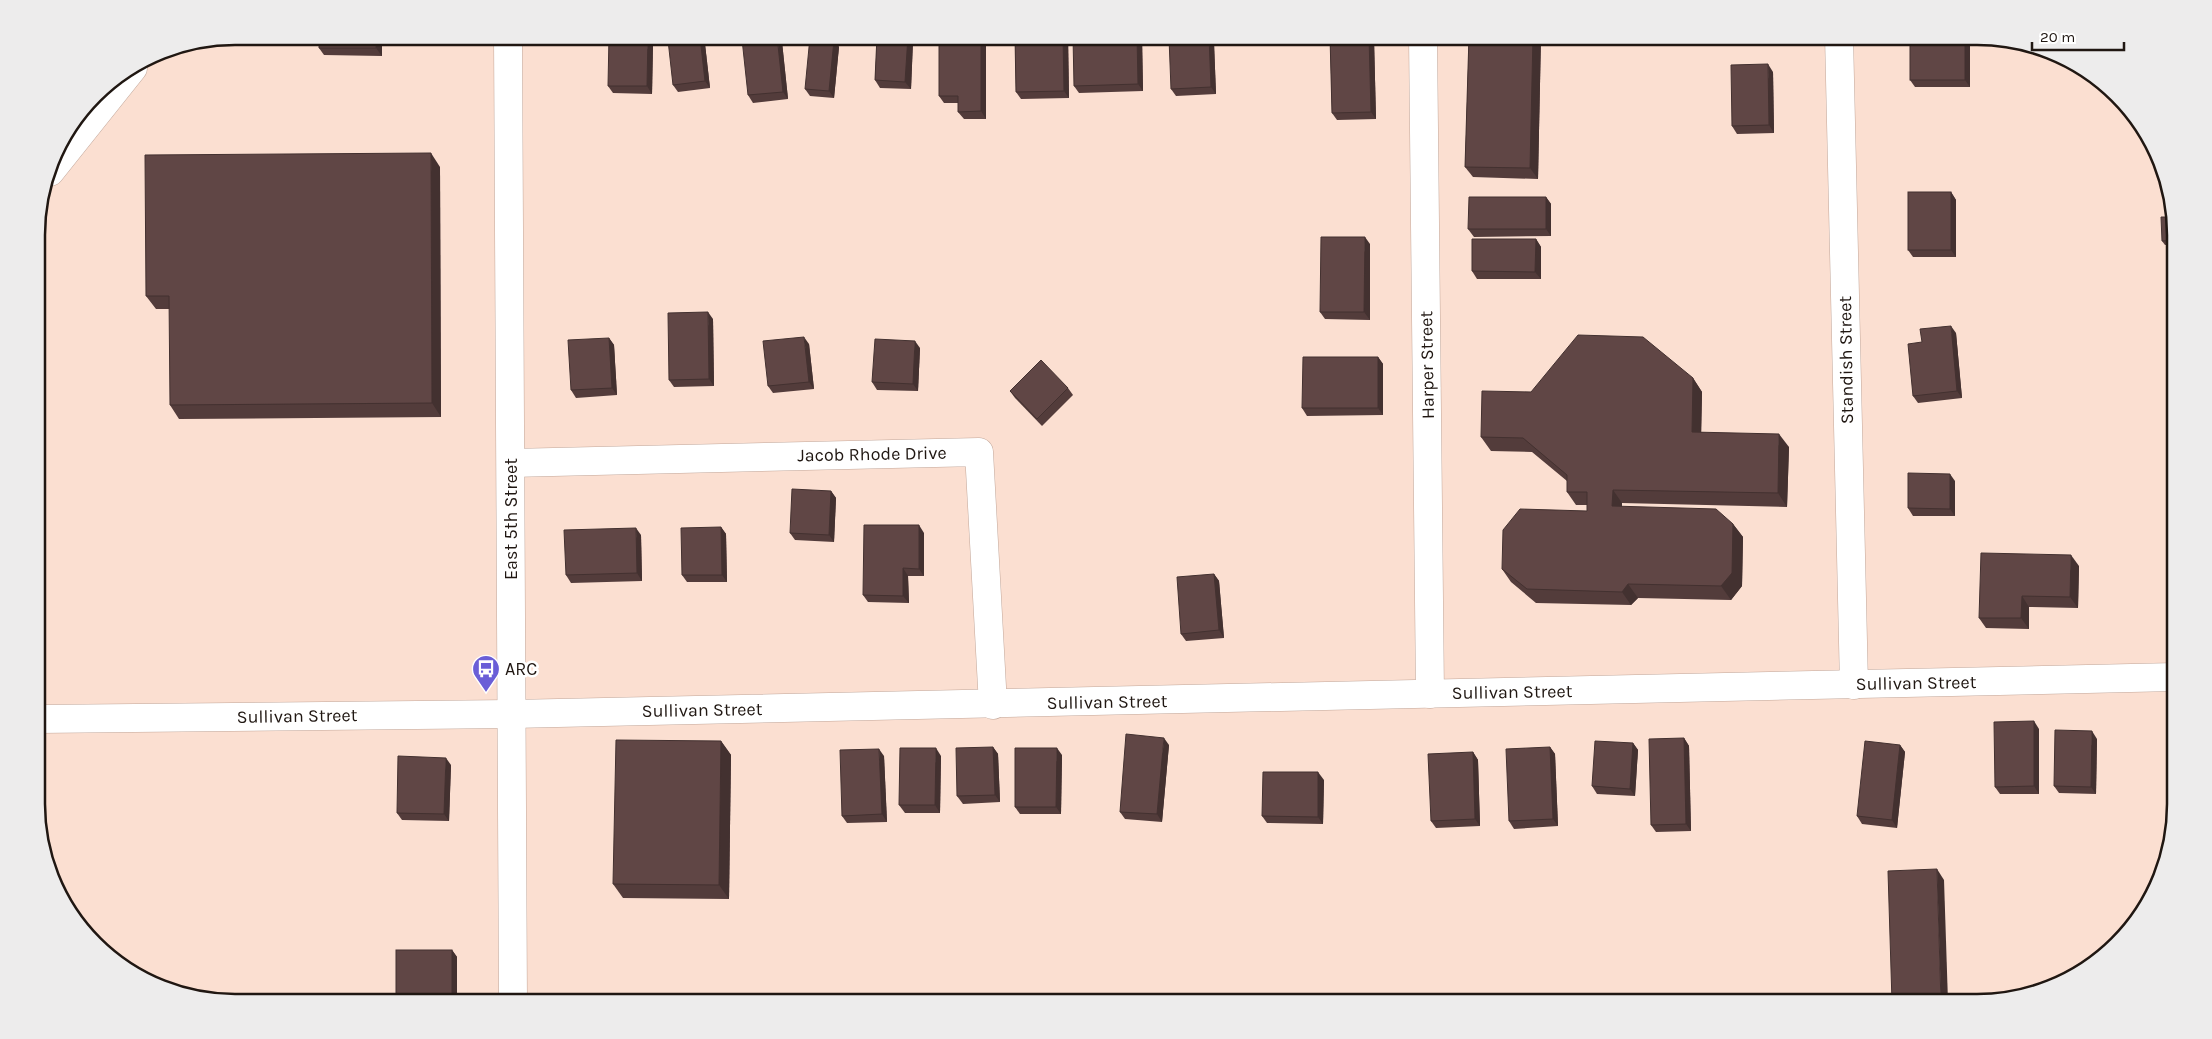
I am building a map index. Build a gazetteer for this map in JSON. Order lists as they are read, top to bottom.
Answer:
{
  "streets": {
    "street": [
      "Standish Street",
      "Harper Street",
      "Jacob Rhode Drive",
      "East 5th Street",
      "Sullivan Street"
    ]
  },
  "crossings": [
    ["Standish Street", "Sullivan Street"],
    ["Harper Street", "Sullivan Street"],
    ["Jacob Rhode Drive", "East 5th Street"],
    ["Jacob Rhode Drive", "Sullivan Street"],
    ["East 5th Street", "Sullivan Street"]
  ],
  "places": {
    "bus stop": ["ARC"]
  },
  "scale_bar": "20 m"
}
